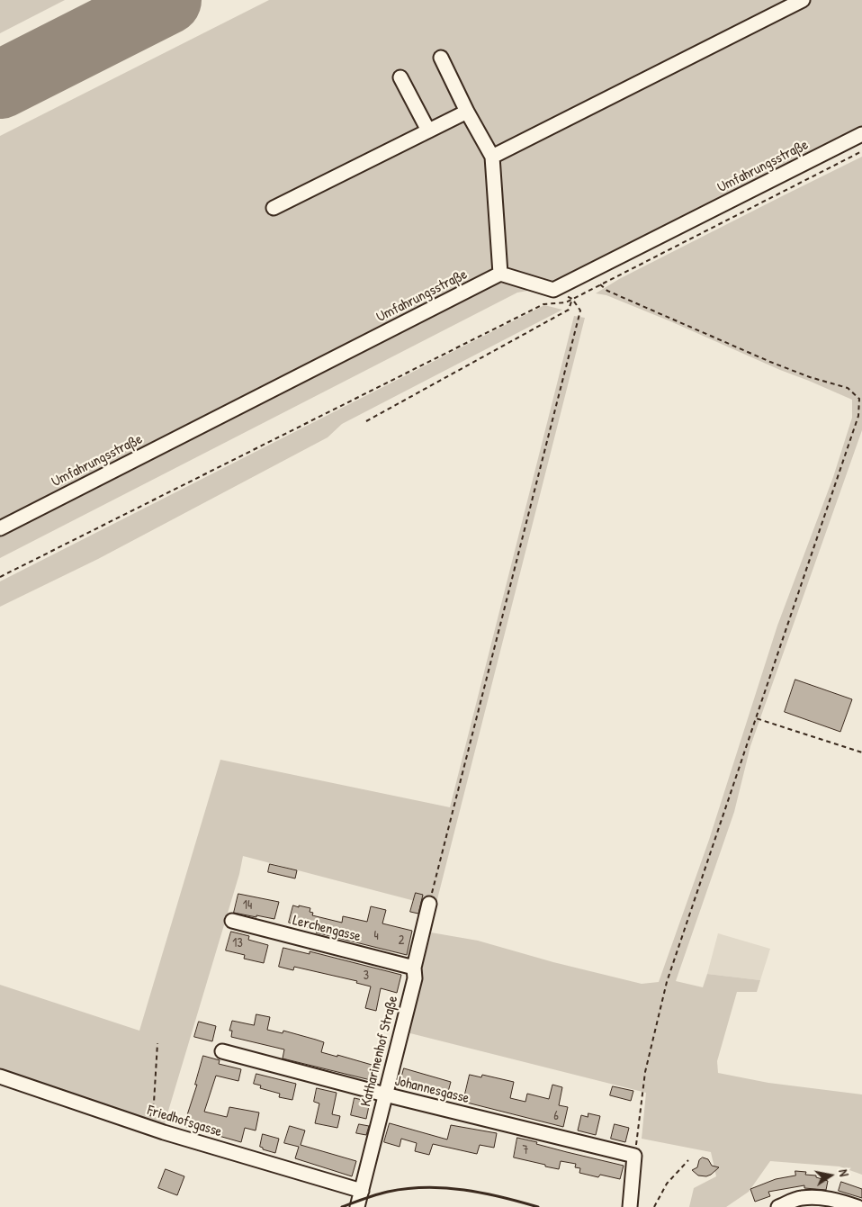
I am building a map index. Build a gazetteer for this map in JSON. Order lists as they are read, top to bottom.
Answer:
{
  "streets": {
    "street": [
      "Umfahrungsstraße",
      "Lerchengasse",
      "Katharinenhof Straße",
      "Johannesgasse",
      "Friedhofsgasse"
    ]
  },
  "crossings": [
    ["Lerchengasse", "Katharinenhof Straße"],
    ["Katharinenhof Straße", "Johannesgasse"],
    ["Katharinenhof Straße", "Friedhofsgasse"]
  ],
  "house_numbers": [
    "14",
    "4",
    "2",
    "13",
    "3",
    "6",
    "7"
  ],
  "north": "right"
}
